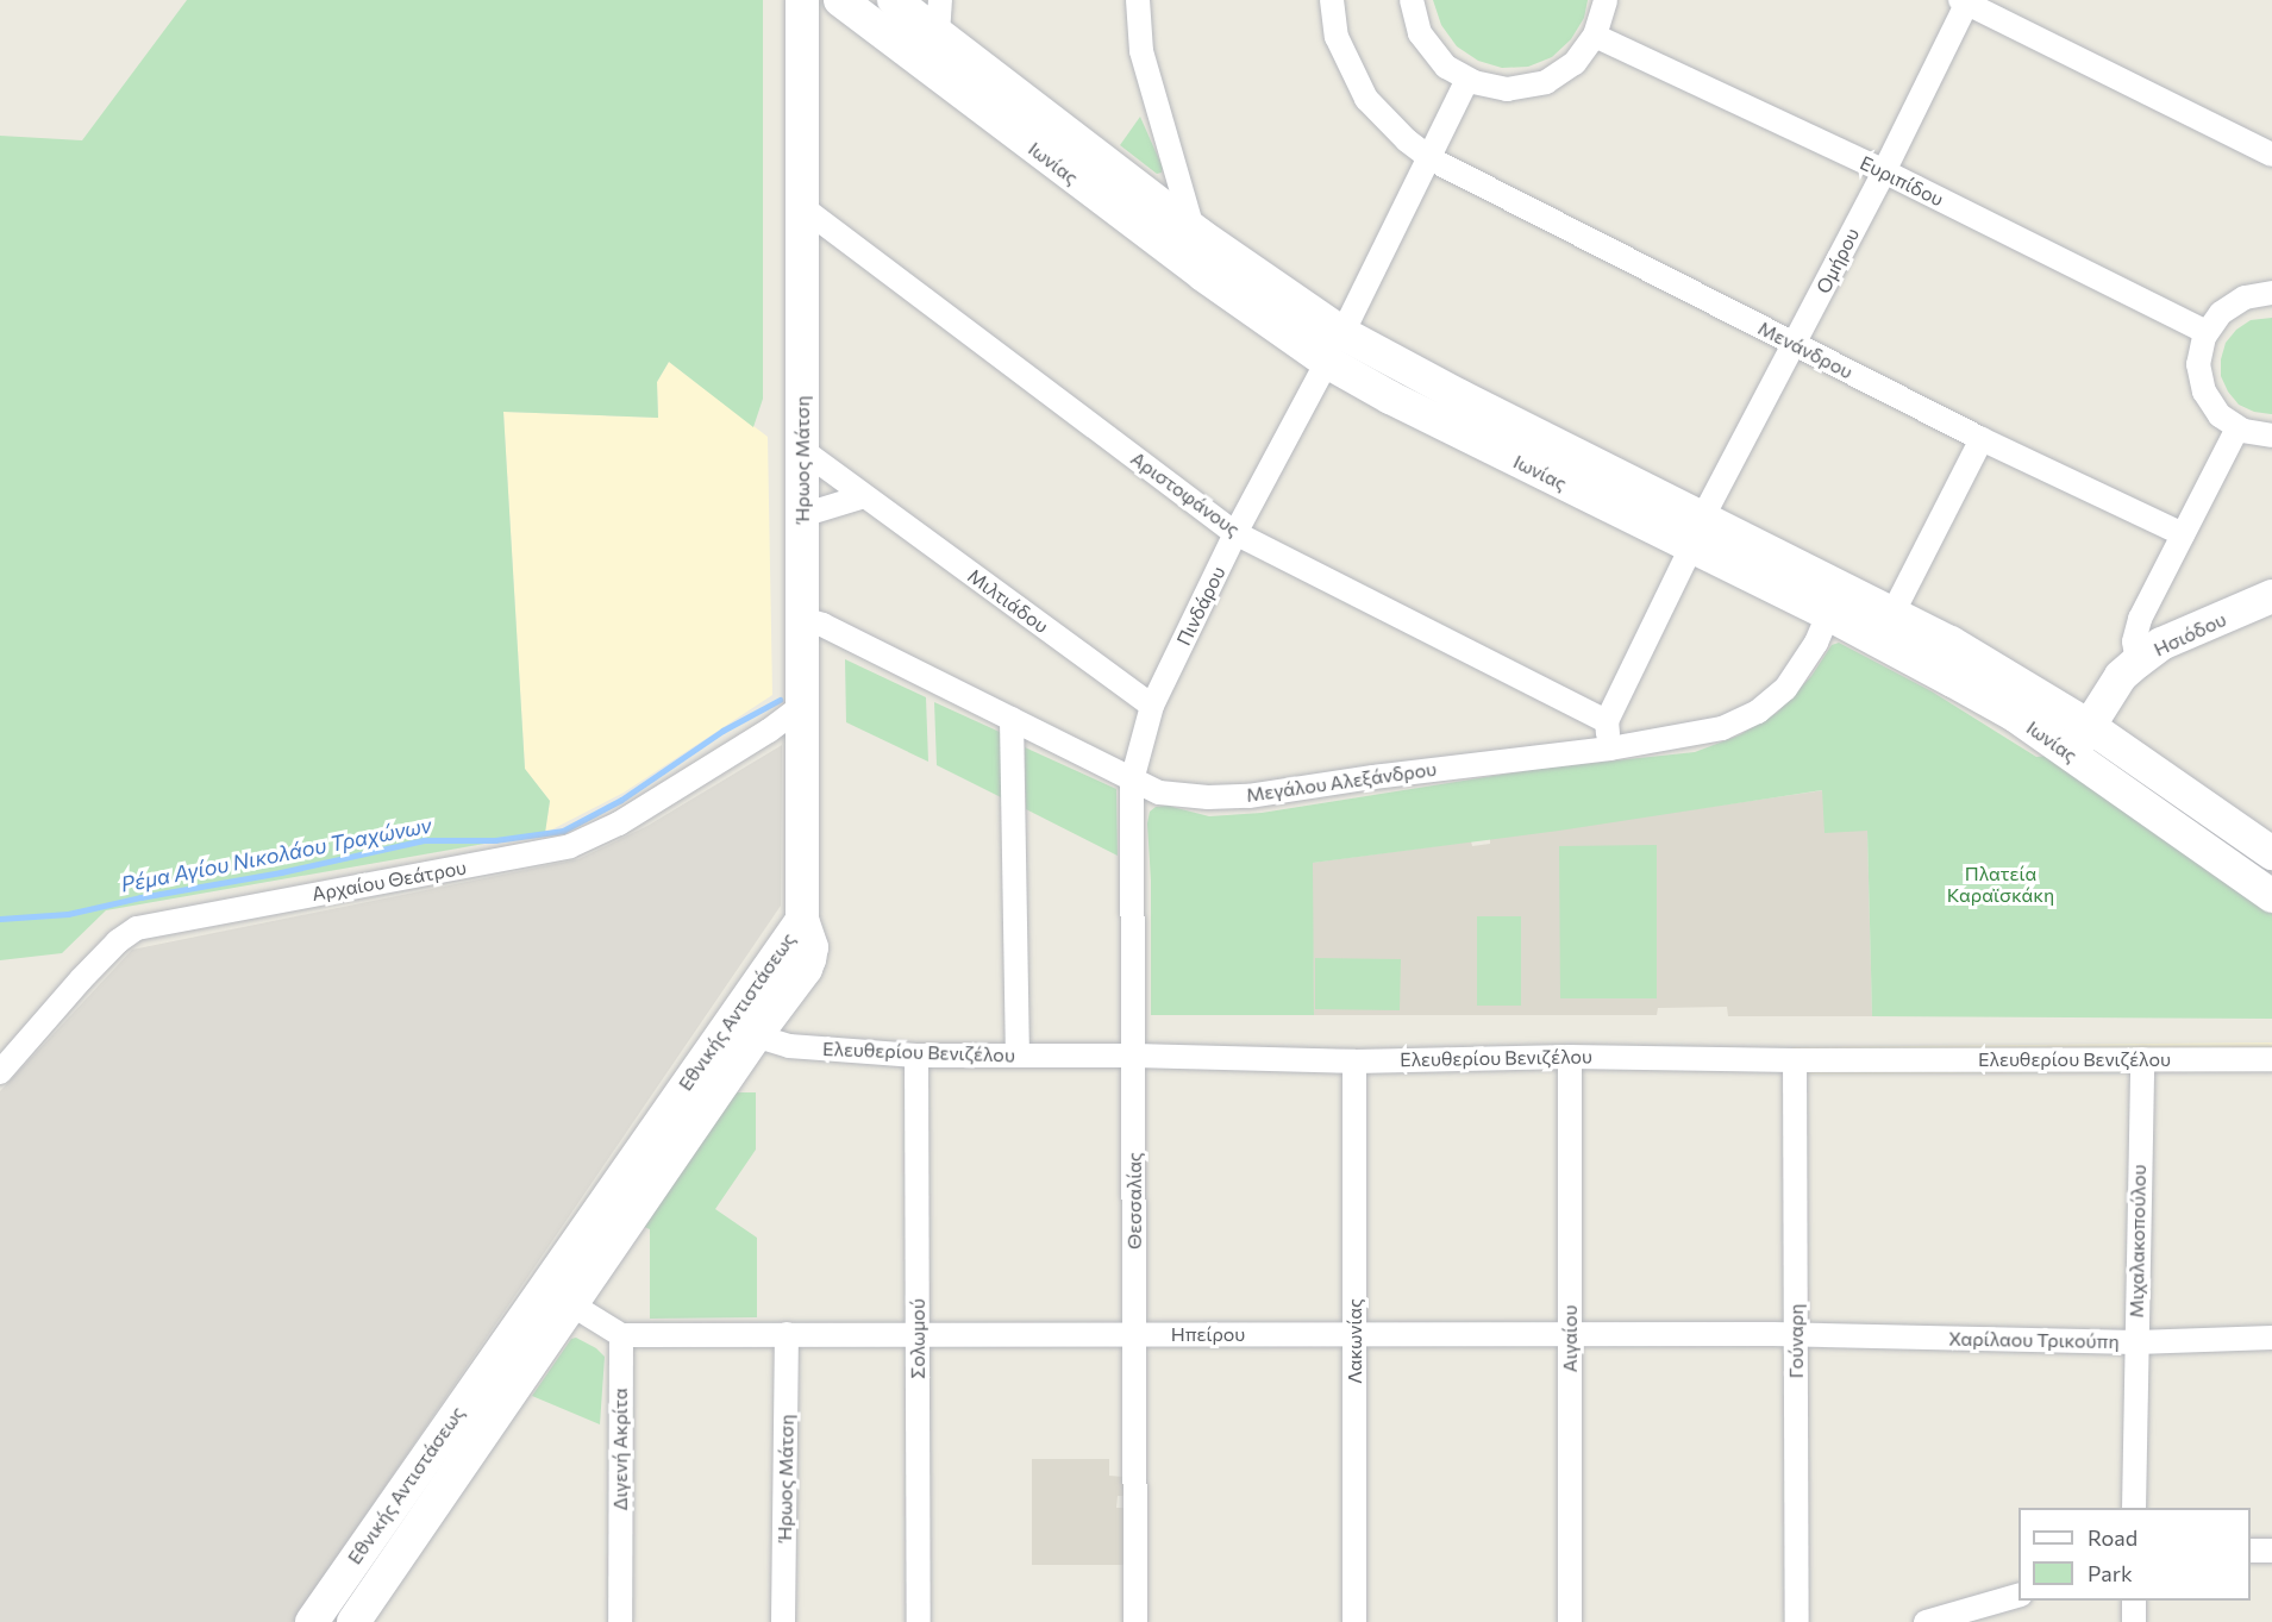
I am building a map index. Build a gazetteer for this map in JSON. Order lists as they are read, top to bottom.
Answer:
{
  "streets": {
    "street": [
      "Ιωνίας",
      "Ευριπίδου",
      "Ομήρου",
      "Μενάνδρου",
      "Ήρωος Μάτση",
      "Αριστοφάνους",
      "Μιλτιάδου",
      "Πινδάρου",
      "Ησιόδου",
      "Μεγάλου Αλεξάνδρου",
      "Αρχαίου Θεάτρου",
      "Εθνικής Αντιστάσεως",
      "Ελευθερίου Βενιζέλου",
      "Θεσσαλίας",
      "Μιχαλακοπούλου",
      "Ηπείρου",
      "Σολωμού",
      "Αιγαίου",
      "Χαρίλαου Τρικούπη",
      "Λακωνίας",
      "Γούναρη",
      "Διγενή Ακρίτα"
    ]
  },
  "crossings": [
    ["Ιωνίας", "Ομήρου"],
    ["Ιωνίας", "Πινδάρου"],
    ["Ιωνίας", "Ησιόδου"],
    ["Ιωνίας", "Μεγάλου Αλεξάνδρου"],
    ["Ευριπίδου", "Ομήρου"],
    ["Ομήρου", "Μενάνδρου"],
    ["Ομήρου", "Αριστοφάνους"],
    ["Μενάνδρου", "Πινδάρου"],
    ["Ήρωος Μάτση", "Αριστοφάνους"],
    ["Ήρωος Μάτση", "Μιλτιάδου"],
    ["Ήρωος Μάτση", "Μεγάλου Αλεξάνδρου"],
    ["Ήρωος Μάτση", "Αρχαίου Θεάτρου"],
    ["Ήρωος Μάτση", "Εθνικής Αντιστάσεως"],
    ["Ήρωος Μάτση", "Ηπείρου"],
    ["Αριστοφάνους", "Πινδάρου"],
    ["Μιλτιάδου", "Πινδάρου"],
    ["Πινδάρου", "Μεγάλου Αλεξάνδρου"],
    ["Πινδάρου", "Θεσσαλίας"],
    ["Μεγάλου Αλεξάνδρου", "Θεσσαλίας"],
    ["Εθνικής Αντιστάσεως", "Ελευθερίου Βενιζέλου"],
    ["Ελευθερίου Βενιζέλου", "Θεσσαλίας"],
    ["Ελευθερίου Βενιζέλου", "Μιχαλακοπούλου"],
    ["Ελευθερίου Βενιζέλου", "Σολωμού"],
    ["Ελευθερίου Βενιζέλου", "Αιγαίου"],
    ["Ελευθερίου Βενιζέλου", "Λακωνίας"],
    ["Ελευθερίου Βενιζέλου", "Γούναρη"],
    ["Θεσσαλίας", "Ηπείρου"],
    ["Μιχαλακοπούλου", "Χαρίλαου Τρικούπη"],
    ["Ηπείρου", "Σολωμού"],
    ["Ηπείρου", "Αιγαίου"],
    ["Ηπείρου", "Χαρίλαου Τρικούπη"],
    ["Ηπείρου", "Λακωνίας"],
    ["Ηπείρου", "Γούναρη"],
    ["Ηπείρου", "Διγενή Ακρίτα"],
    ["Χαρίλαου Τρικούπη", "Γούναρη"]
  ],
  "water": ["Ρέμα Αγίου Νικολάου Τραχώνων"],
  "parks": ["Πλατεία Καραϊσκάκη"],
  "legend": ["Road", "Park"]
}
